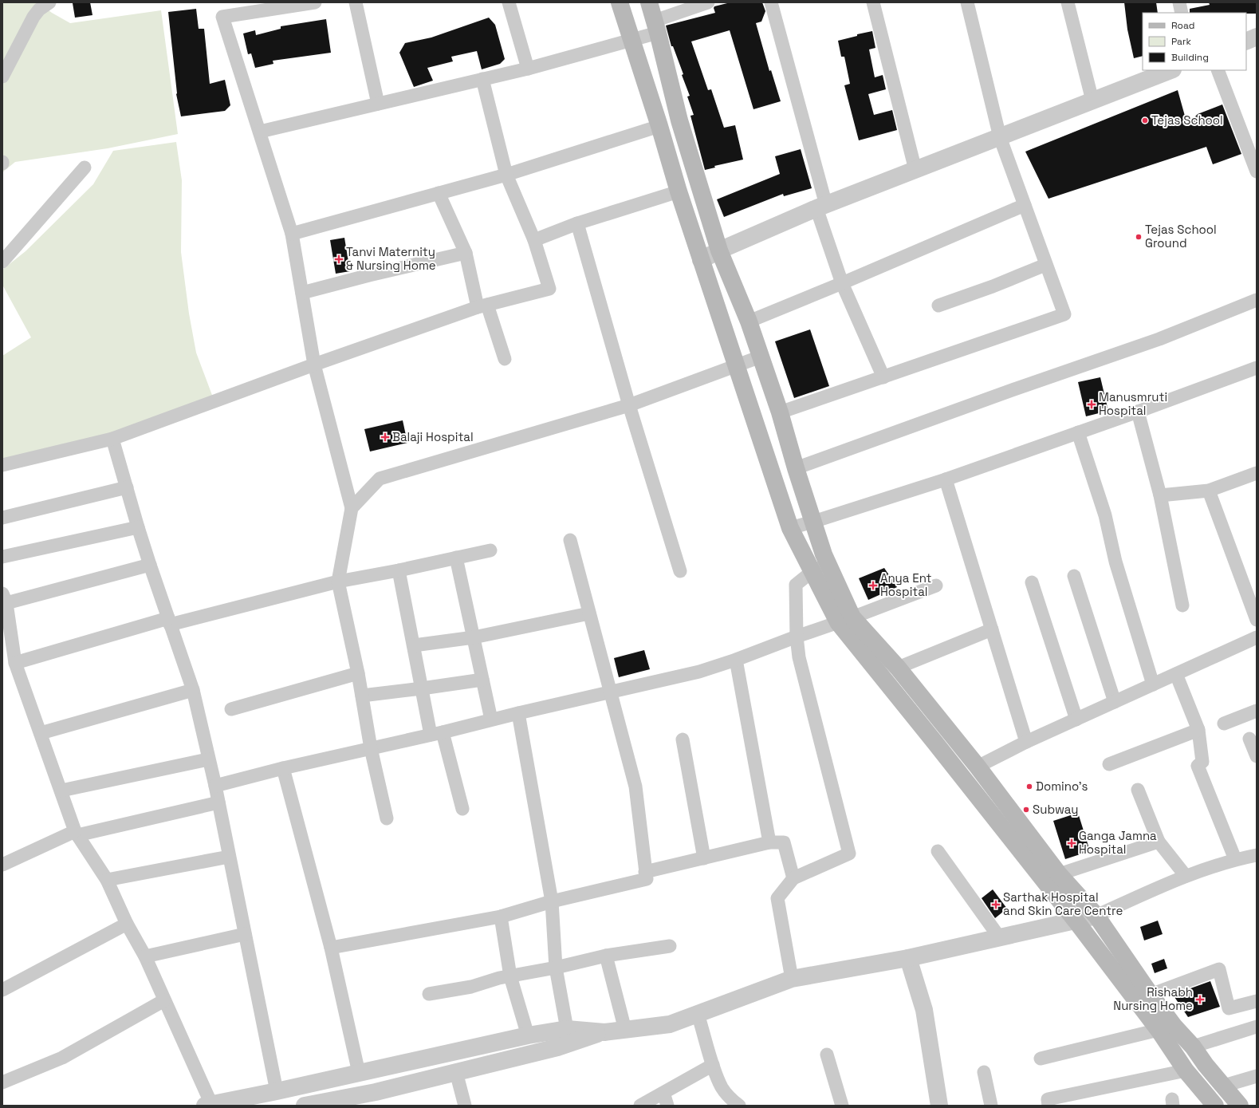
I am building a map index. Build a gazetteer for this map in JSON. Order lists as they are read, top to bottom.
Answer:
{
  "places": {
    "other": [
      "Tejas School",
      "Tejas School Ground",
      "Domino's",
      "Subway"
    ],
    "health": [
      "Tanvi Maternity & Nursing Home",
      "Manusmruti Hospital",
      "Balaji Hospital",
      "Anya Ent Hospital",
      "Ganga Jamna Hospital",
      "Sarthak Hospital and Skin Care Centre",
      "Rishabh Nursing Home"
    ]
  },
  "legend": ["Road", "Park", "Building"]
}
